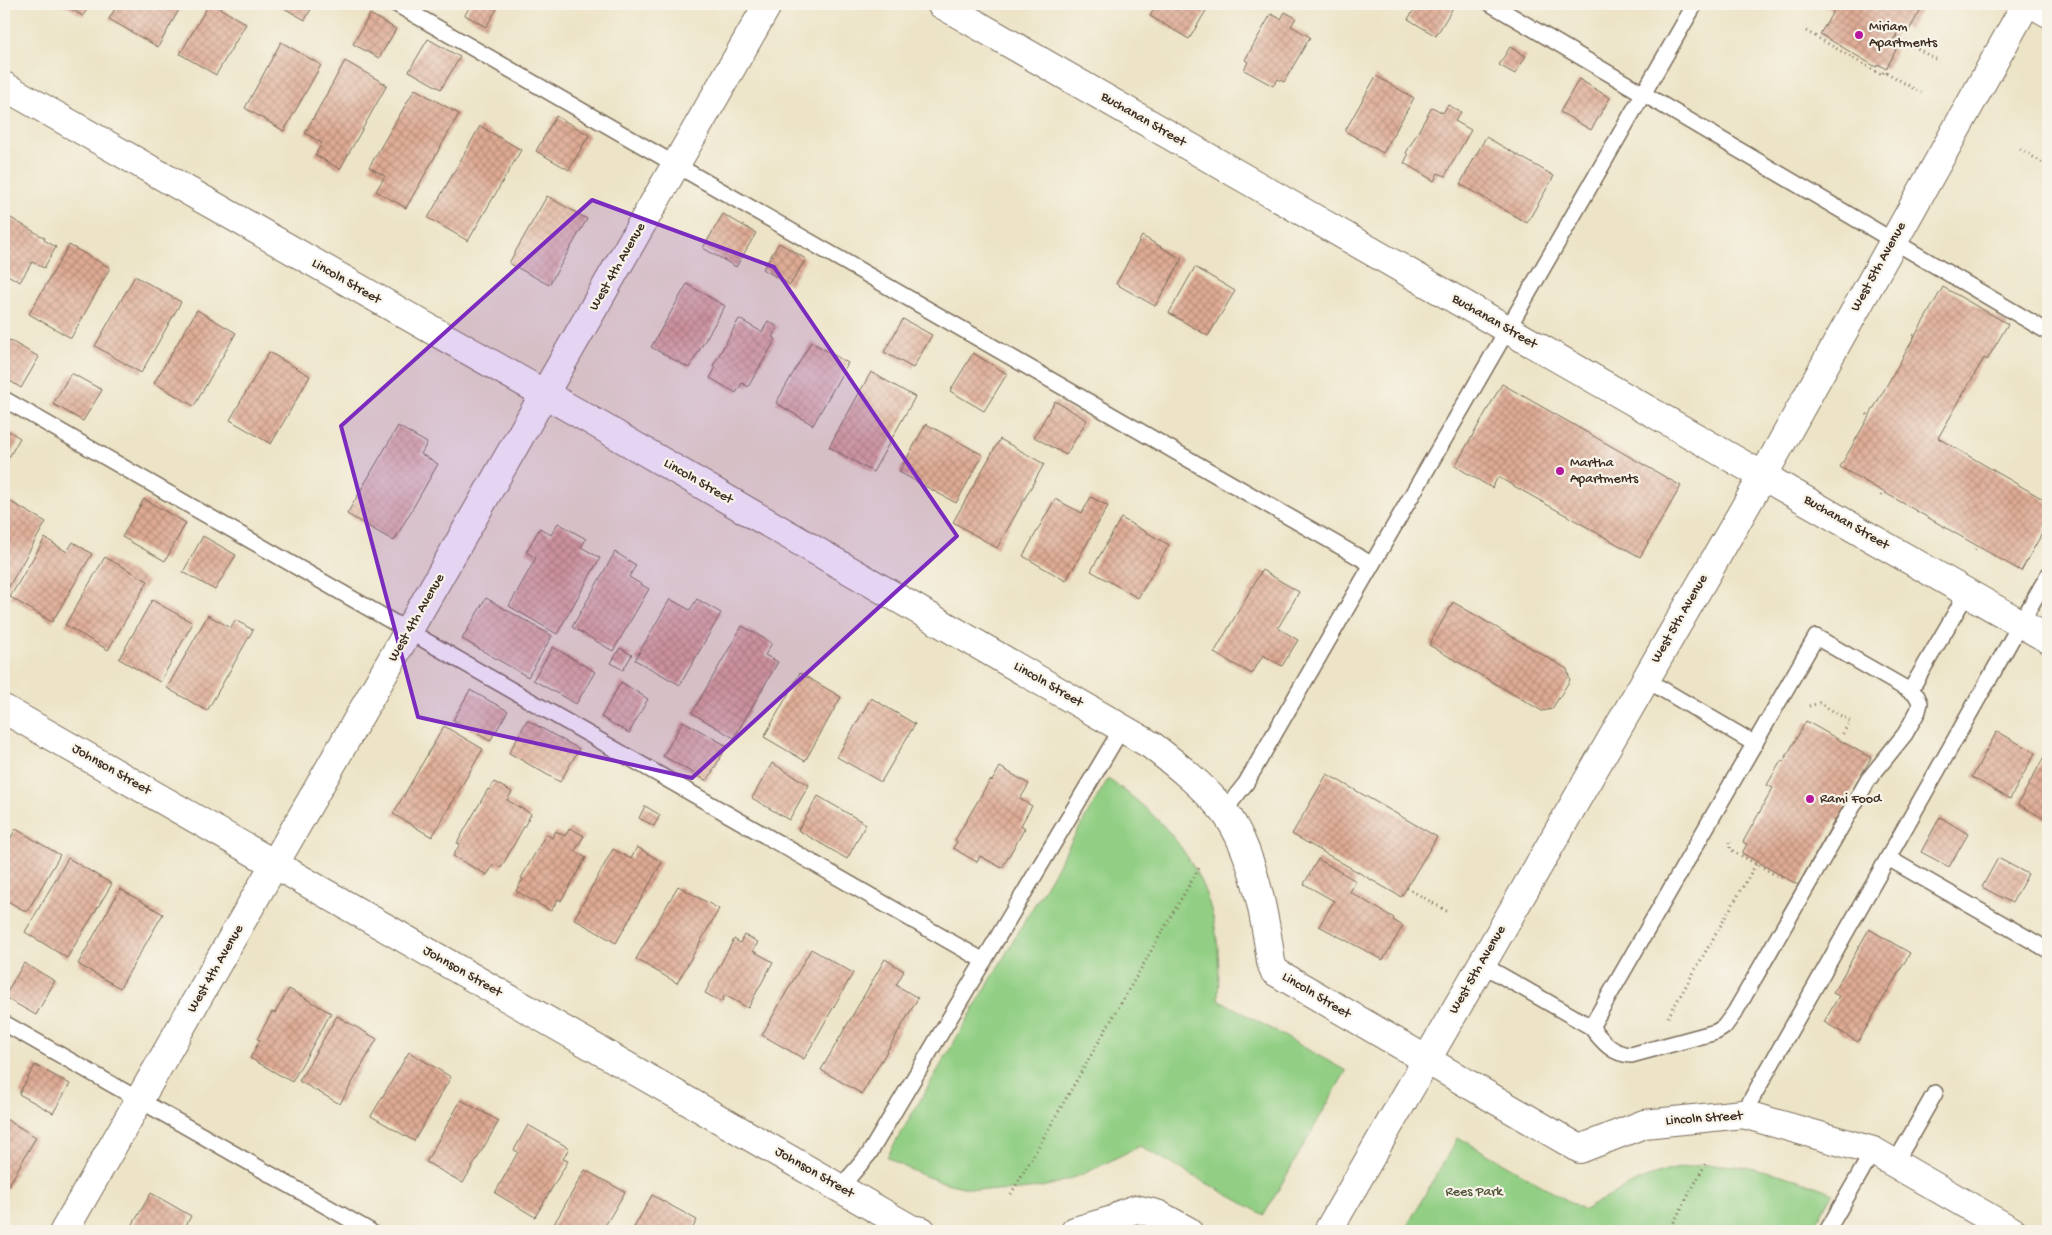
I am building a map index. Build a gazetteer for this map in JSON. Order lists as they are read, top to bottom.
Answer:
{
  "streets": {
    "street": [
      "Buchanan Street",
      "West 4th Avenue",
      "West 5th Avenue",
      "Lincoln Street",
      "Johnson Street"
    ]
  },
  "crossings": [
    ["Buchanan Street", "West 5th Avenue"],
    ["West 4th Avenue", "Lincoln Street"],
    ["West 4th Avenue", "Johnson Street"],
    ["West 5th Avenue", "Lincoln Street"]
  ],
  "parks": ["Rees Park"],
  "places": ["Miriam Apartments", "Martha Apartments", "Rami Food"]
}
